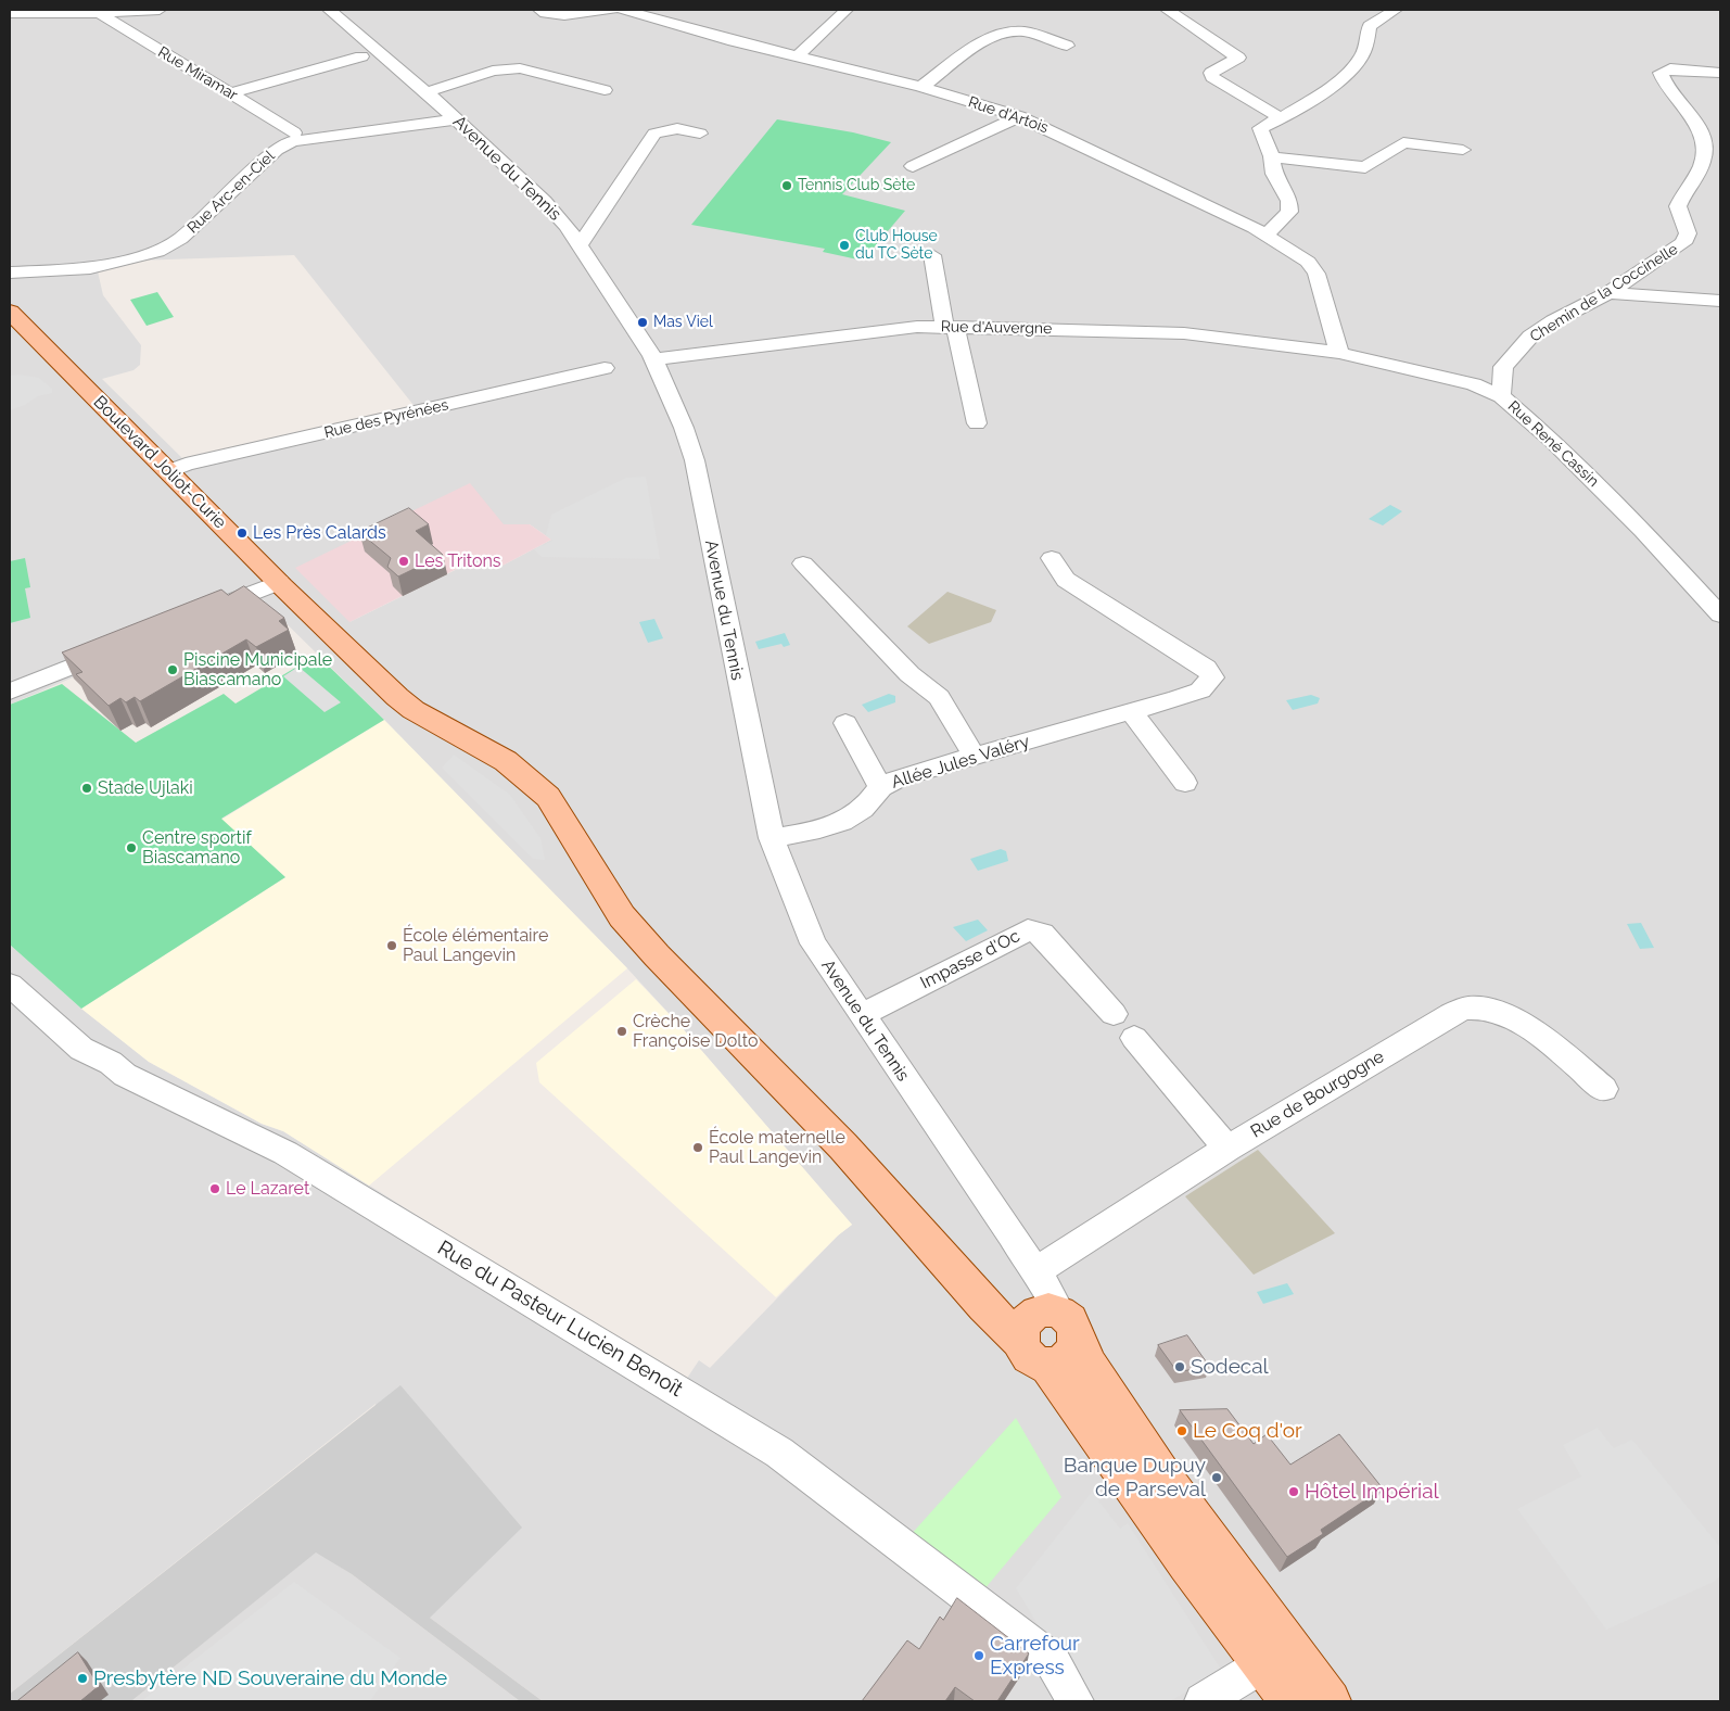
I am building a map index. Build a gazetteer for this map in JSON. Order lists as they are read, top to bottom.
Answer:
{
  "streets": {
    "main road": ["Boulevard Joliot-Curie"],
    "street": [
      "Rue Miramar",
      "Rue d'Artois",
      "Avenue du Tennis",
      "Rue Arc-en-Ciel",
      "Chemin de la Coccinelle",
      "Rue d'Auvergne",
      "Rue des Pyrénées",
      "Rue René Cassin",
      "Allée Jules Valéry",
      "Impasse d'Oc",
      "Rue de Bourgogne",
      "Rue du Pasteur Lucien Benoît"
    ]
  },
  "crossings": [
    ["Rue d'Artois", "Rue d'Auvergne"],
    ["Rue d'Artois", "Rue René Cassin"],
    ["Avenue du Tennis", "Rue Arc-en-Ciel"],
    ["Avenue du Tennis", "Rue d'Auvergne"],
    ["Avenue du Tennis", "Boulevard Joliot-Curie"],
    ["Avenue du Tennis", "Allée Jules Valéry"],
    ["Avenue du Tennis", "Impasse d'Oc"],
    ["Avenue du Tennis", "Rue de Bourgogne"],
    ["Chemin de la Coccinelle", "Rue René Cassin"],
    ["Rue d'Auvergne", "Rue René Cassin"],
    ["Rue des Pyrénées", "Boulevard Joliot-Curie"]
  ],
  "places": [
    "Tennis Club Sète",
    "Club House du TC Sète",
    "Mas Viel",
    "Les Près Calards",
    "Les Tritons",
    "Piscine Municipale Biascamano",
    "Stade Ujlaki",
    "Centre sportif Biascamano",
    "École élémentaire Paul Langevin",
    "Crèche Françoise Dolto",
    "École maternelle Paul Langevin",
    "Le Lazaret",
    "Sodecal",
    "Le Coq d'or",
    "Banque Dupuy de Parseval",
    "Hôtel Impérial",
    "Carrefour Express",
    "Presbytère ND Souveraine du Monde"
  ]
}
